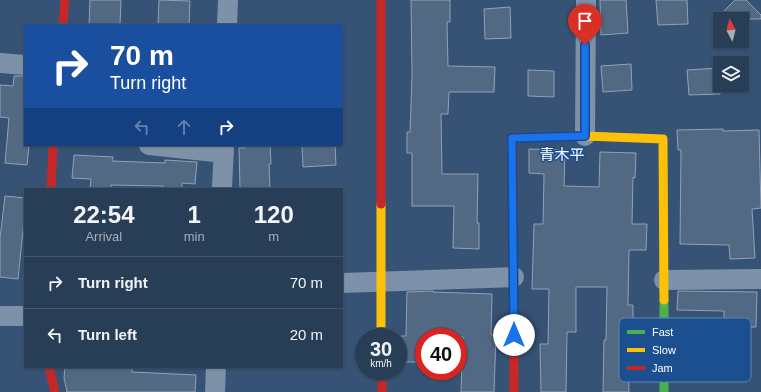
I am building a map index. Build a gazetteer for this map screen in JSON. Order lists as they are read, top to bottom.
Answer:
{
  "districts": ["青木平"],
  "legend": ["Fast", "Slow", "Jam"],
  "north": "top",
  "page": {
    "turn": ["70 m", "Turn right"],
    "eta": [
      "22:54",
      "Arrival",
      "1",
      "min",
      "120",
      "m"
    ],
    "list": [
      {
        "name": "Turn right",
        "value": "70 m"
      },
      {
        "name": "Turn left",
        "value": "20 m"
      }
    ],
    "speed": "30 km/h",
    "limit": "40"
  }
}
